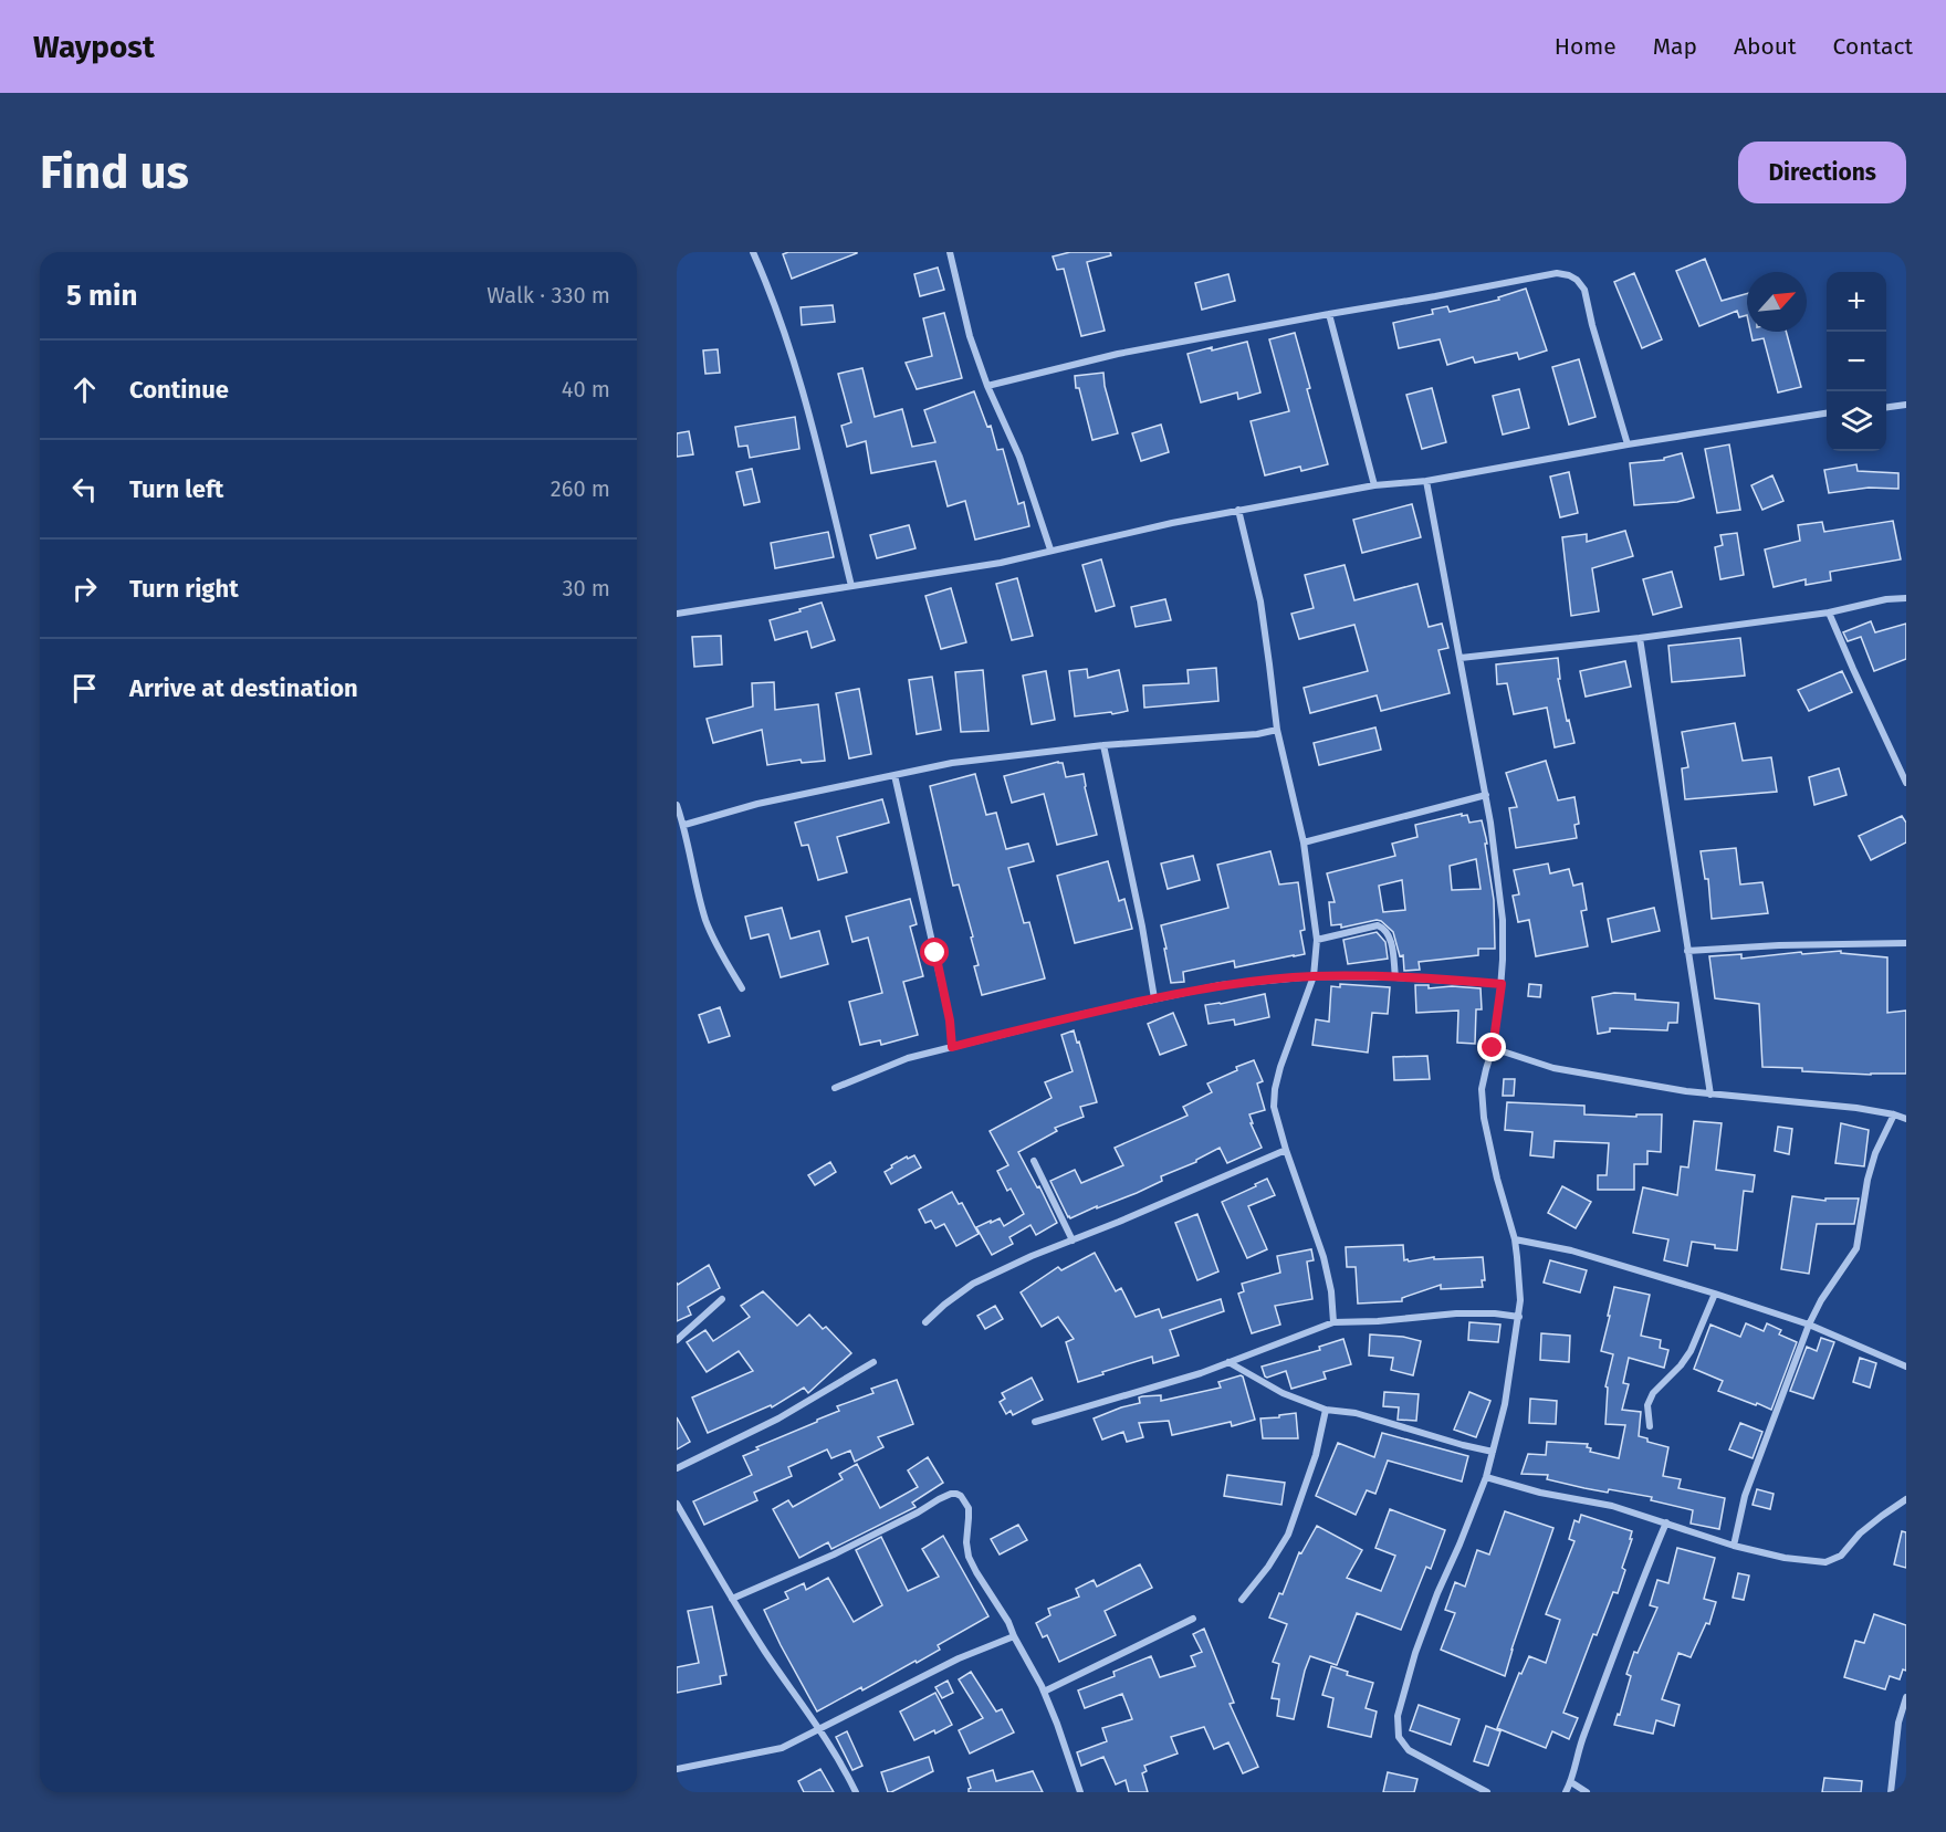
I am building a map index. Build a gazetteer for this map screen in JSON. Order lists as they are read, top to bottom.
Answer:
{
  "north": "top right",
  "page": {
    "header": "Waypost",
    "nav": [
      "Home",
      "Map",
      "About",
      "Contact"
    ],
    "buttons": "Directions",
    "title": "Find us",
    "heading": ["5 min", "Walk · 330 m"],
    "map_buttons": ["+", "−"],
    "list": [
      ["Continue", "40 m"],
      ["Turn left", "260 m"],
      ["Turn right", "30 m"],
      "Arrive at destination"
    ]
  }
}
